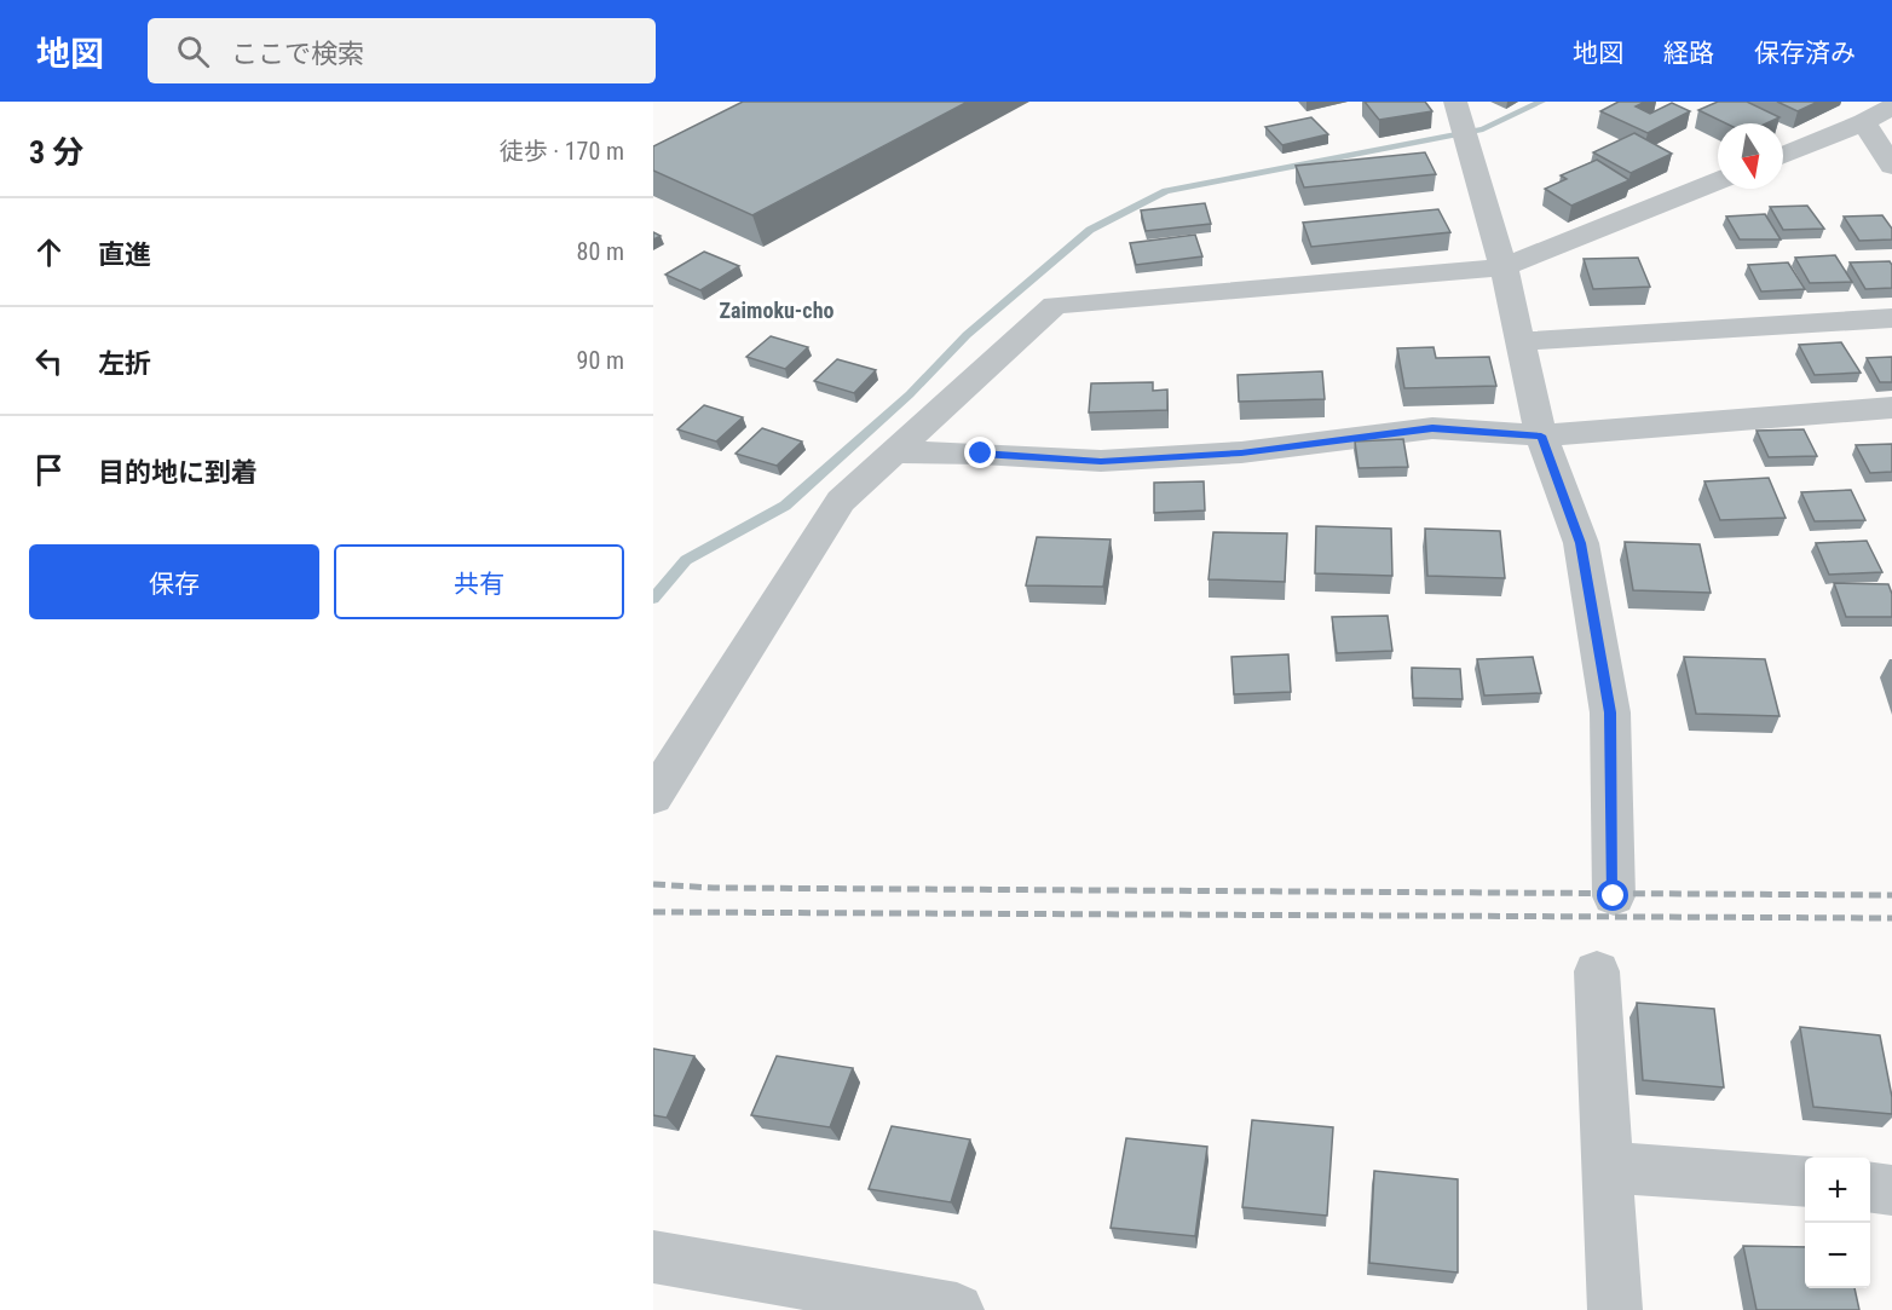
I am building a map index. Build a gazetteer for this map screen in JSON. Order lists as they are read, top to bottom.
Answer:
{
  "districts": ["Zaimoku-cho"],
  "north": "bottom",
  "page": {
    "header": "地図",
    "search": "ここで検索",
    "nav": ["地図", "経路", "保存済み"],
    "heading": ["3 分", "徒歩 · 170 m"],
    "list": [
      ["直進", "80 m"],
      ["左折", "90 m"],
      "目的地に到着"
    ],
    "buttons": ["保存", "共有"],
    "map_buttons": ["+", "−"]
  }
}
